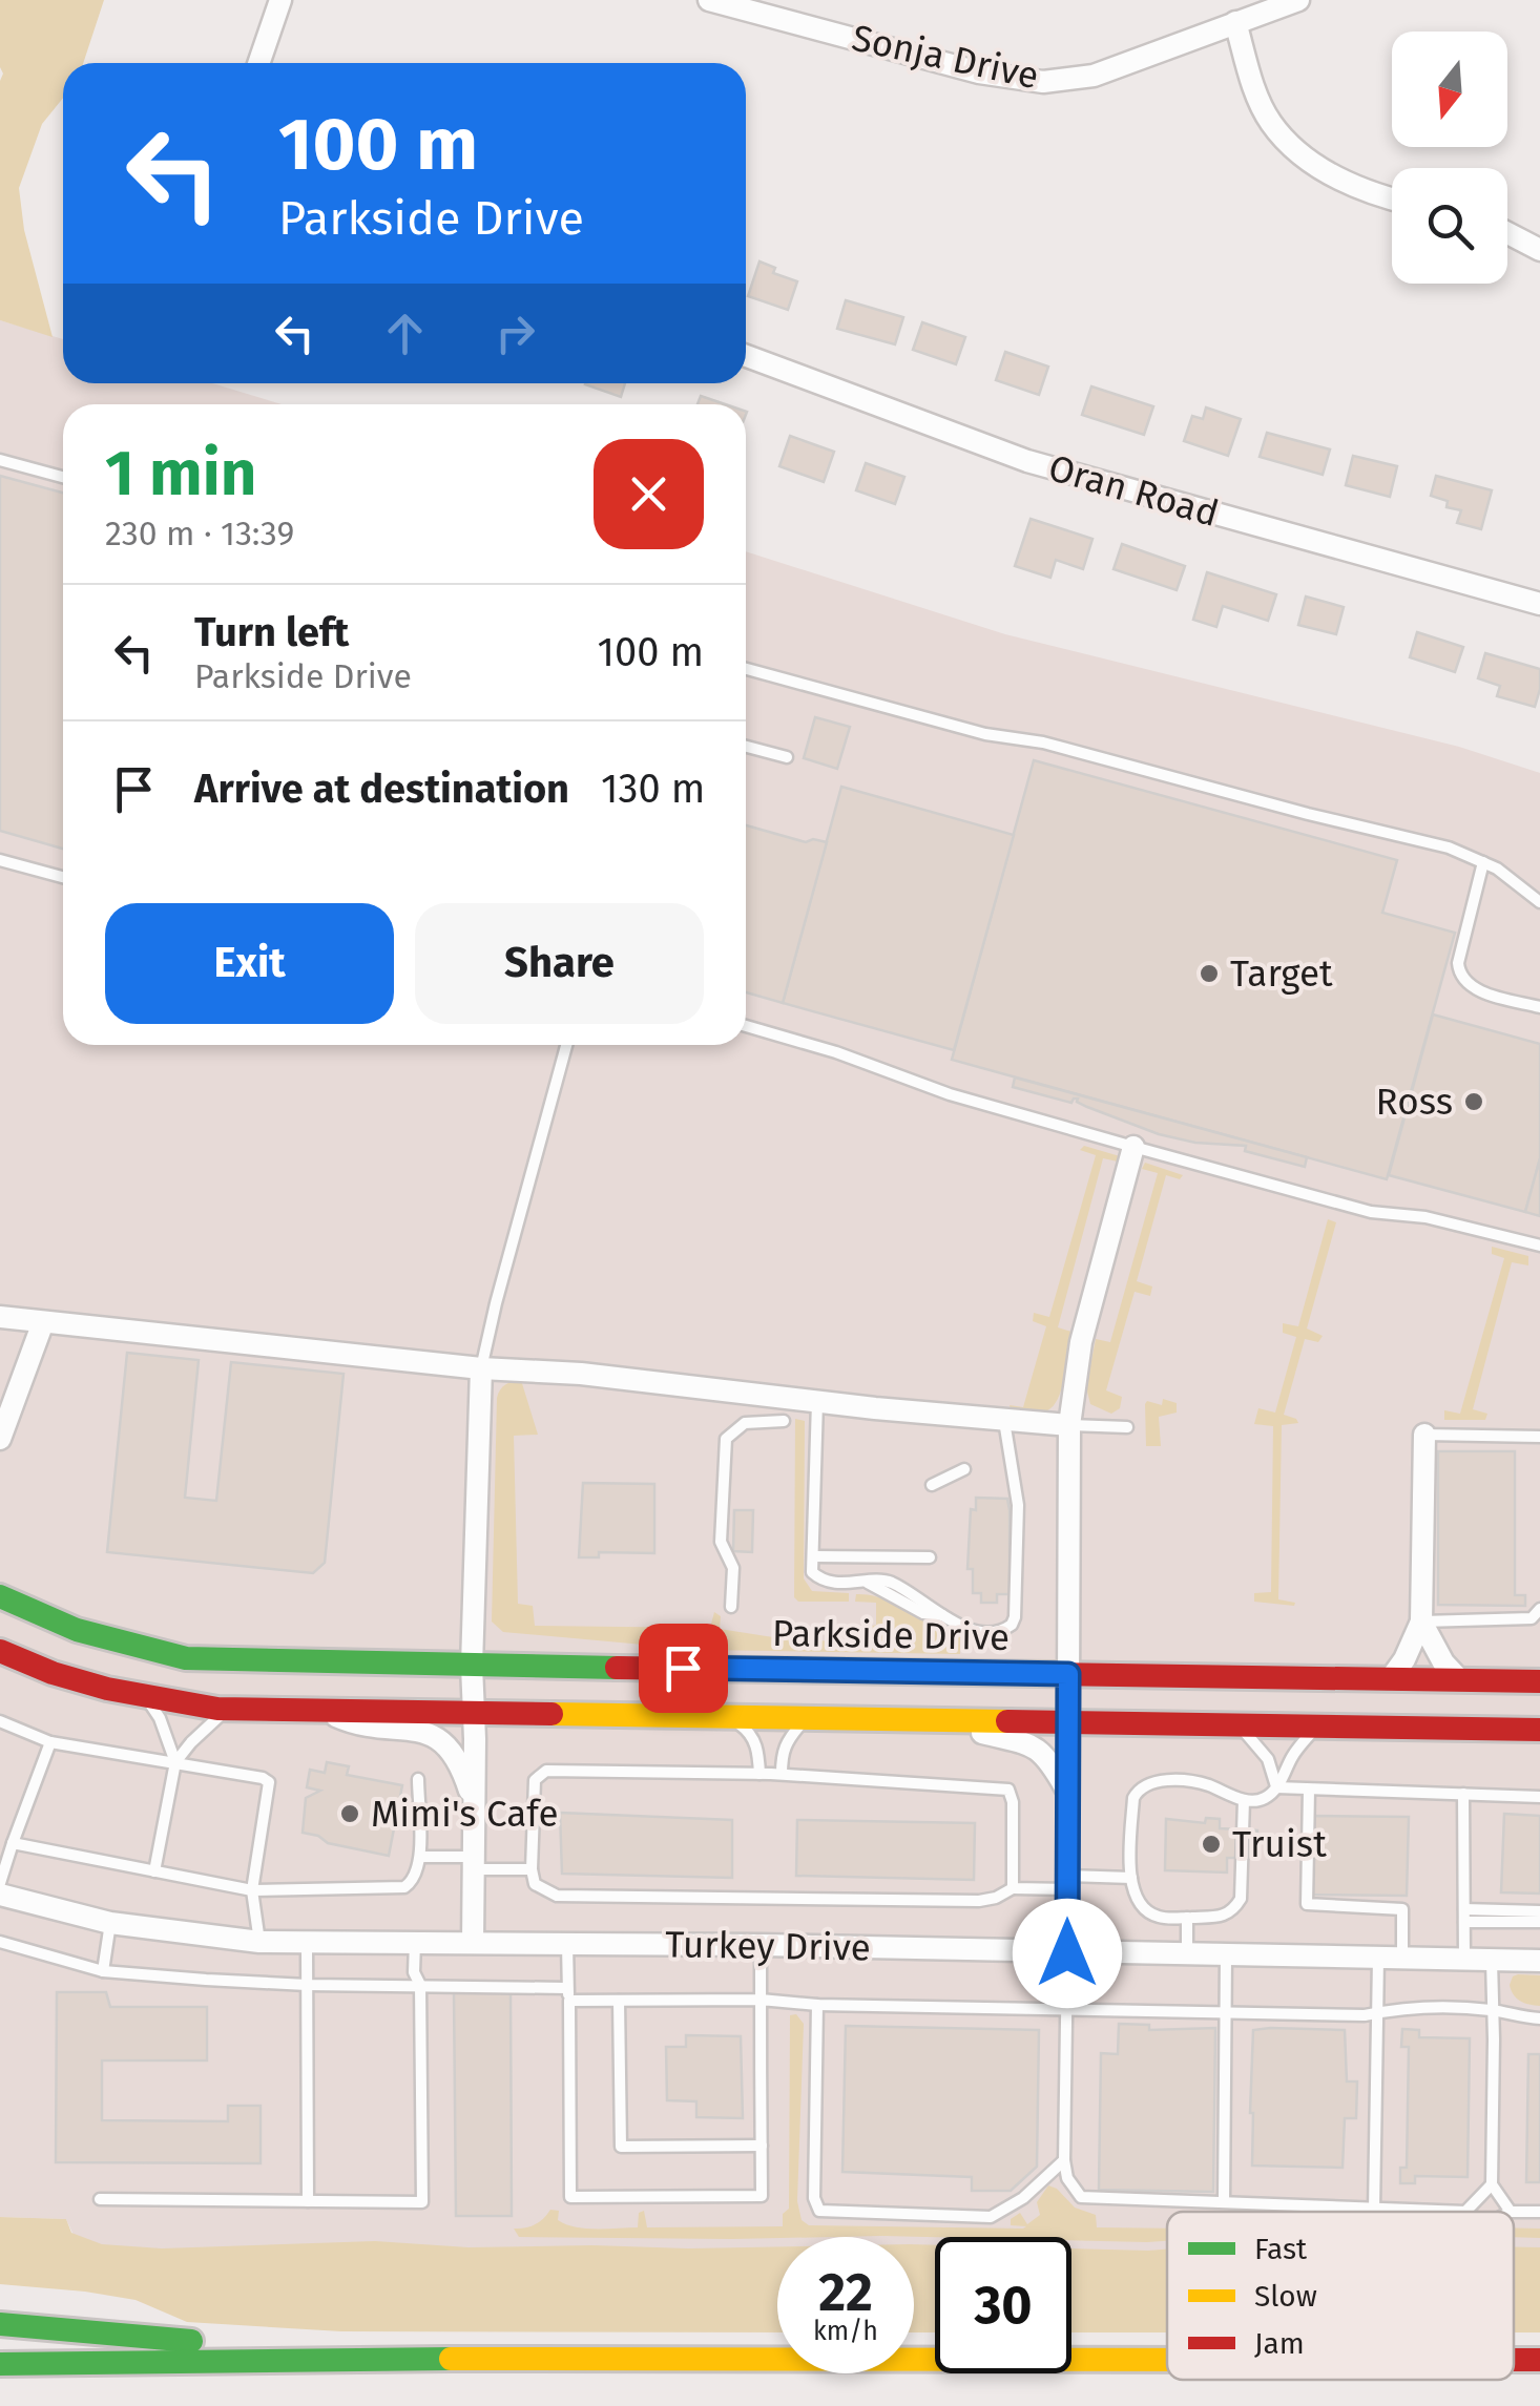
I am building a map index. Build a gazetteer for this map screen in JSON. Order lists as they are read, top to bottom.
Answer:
{
  "streets": {
    "main road": ["Parkside Drive"],
    "street": ["Sonja Drive", "Oran Road", "Turkey Drive"]
  },
  "places": [
    "Target",
    "Ross",
    "Mimi's Cafe",
    "Truist"
  ],
  "legend": ["Fast", "Slow", "Jam"],
  "north": "bottom",
  "page": {
    "turn": ["100 m", "Parkside Drive"],
    "heading": ["1 min", "230 m · 13:39"],
    "list": [
      {
        "name": "Turn left",
        "note": "Parkside Drive",
        "value": "100 m"
      },
      {
        "name": "Arrive at destination",
        "value": "130 m"
      }
    ],
    "buttons": ["Exit", "Share"],
    "speed": "22 km/h",
    "limit": "30"
  }
}
